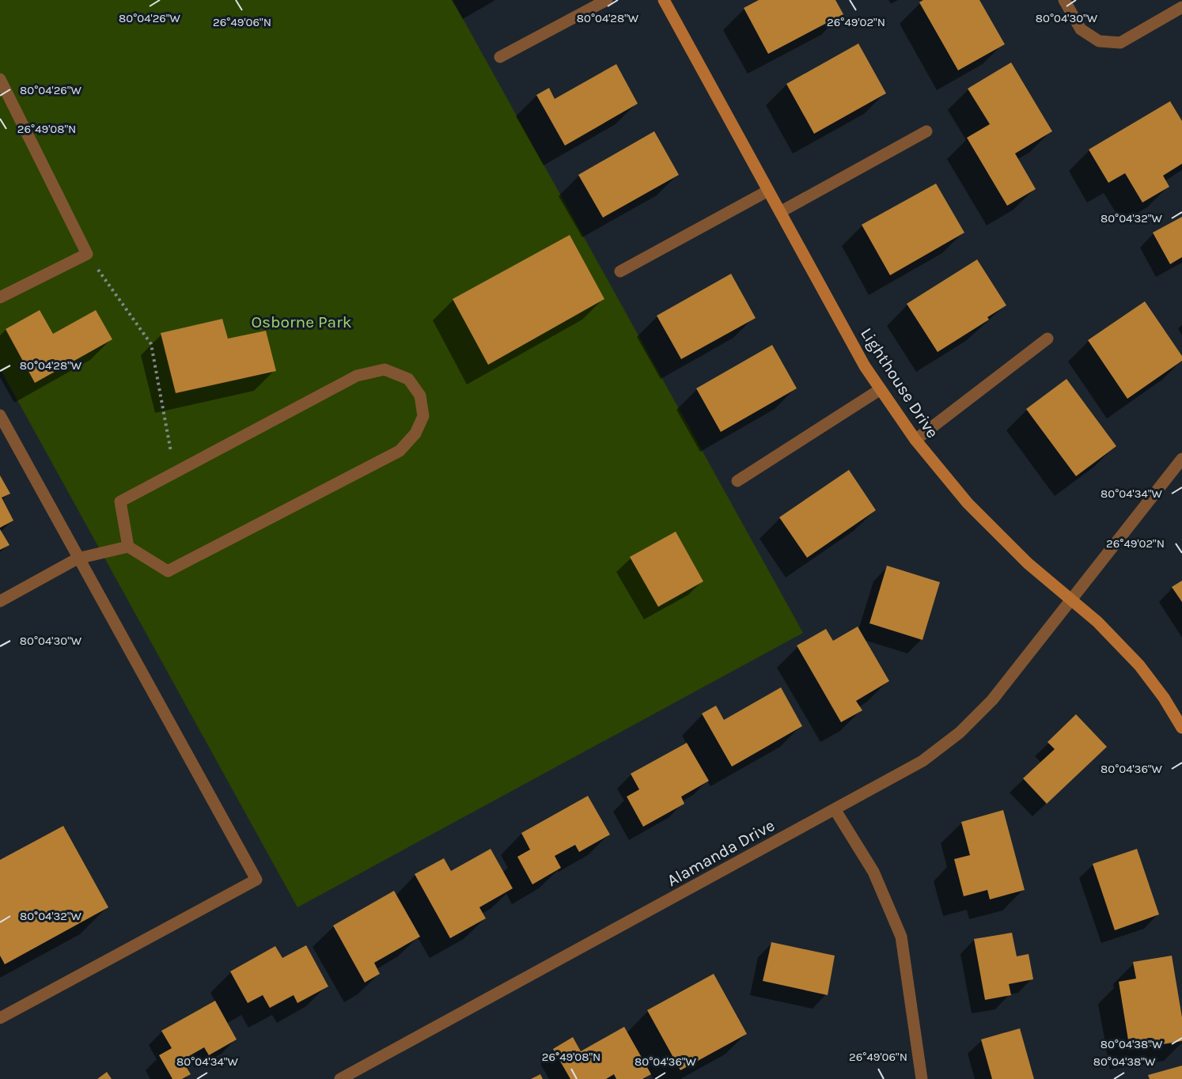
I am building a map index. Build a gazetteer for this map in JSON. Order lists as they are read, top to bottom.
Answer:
{
  "streets": {
    "street": ["Lighthouse Drive", "Alamanda Drive"]
  },
  "crossings": [
    ["Lighthouse Drive", "Alamanda Drive"]
  ],
  "parks": ["Osborne Park"],
  "coordinates": [
    "80°04'28\"W",
    "80°04'30\"W",
    "80°04'26\"W",
    "26°49'06\"N",
    "26°49'02\"N",
    "26°49'08\"N",
    "80°04'32\"W",
    "80°04'34\"W",
    "80°04'36\"W",
    "80°04'38\"W"
  ]
}
